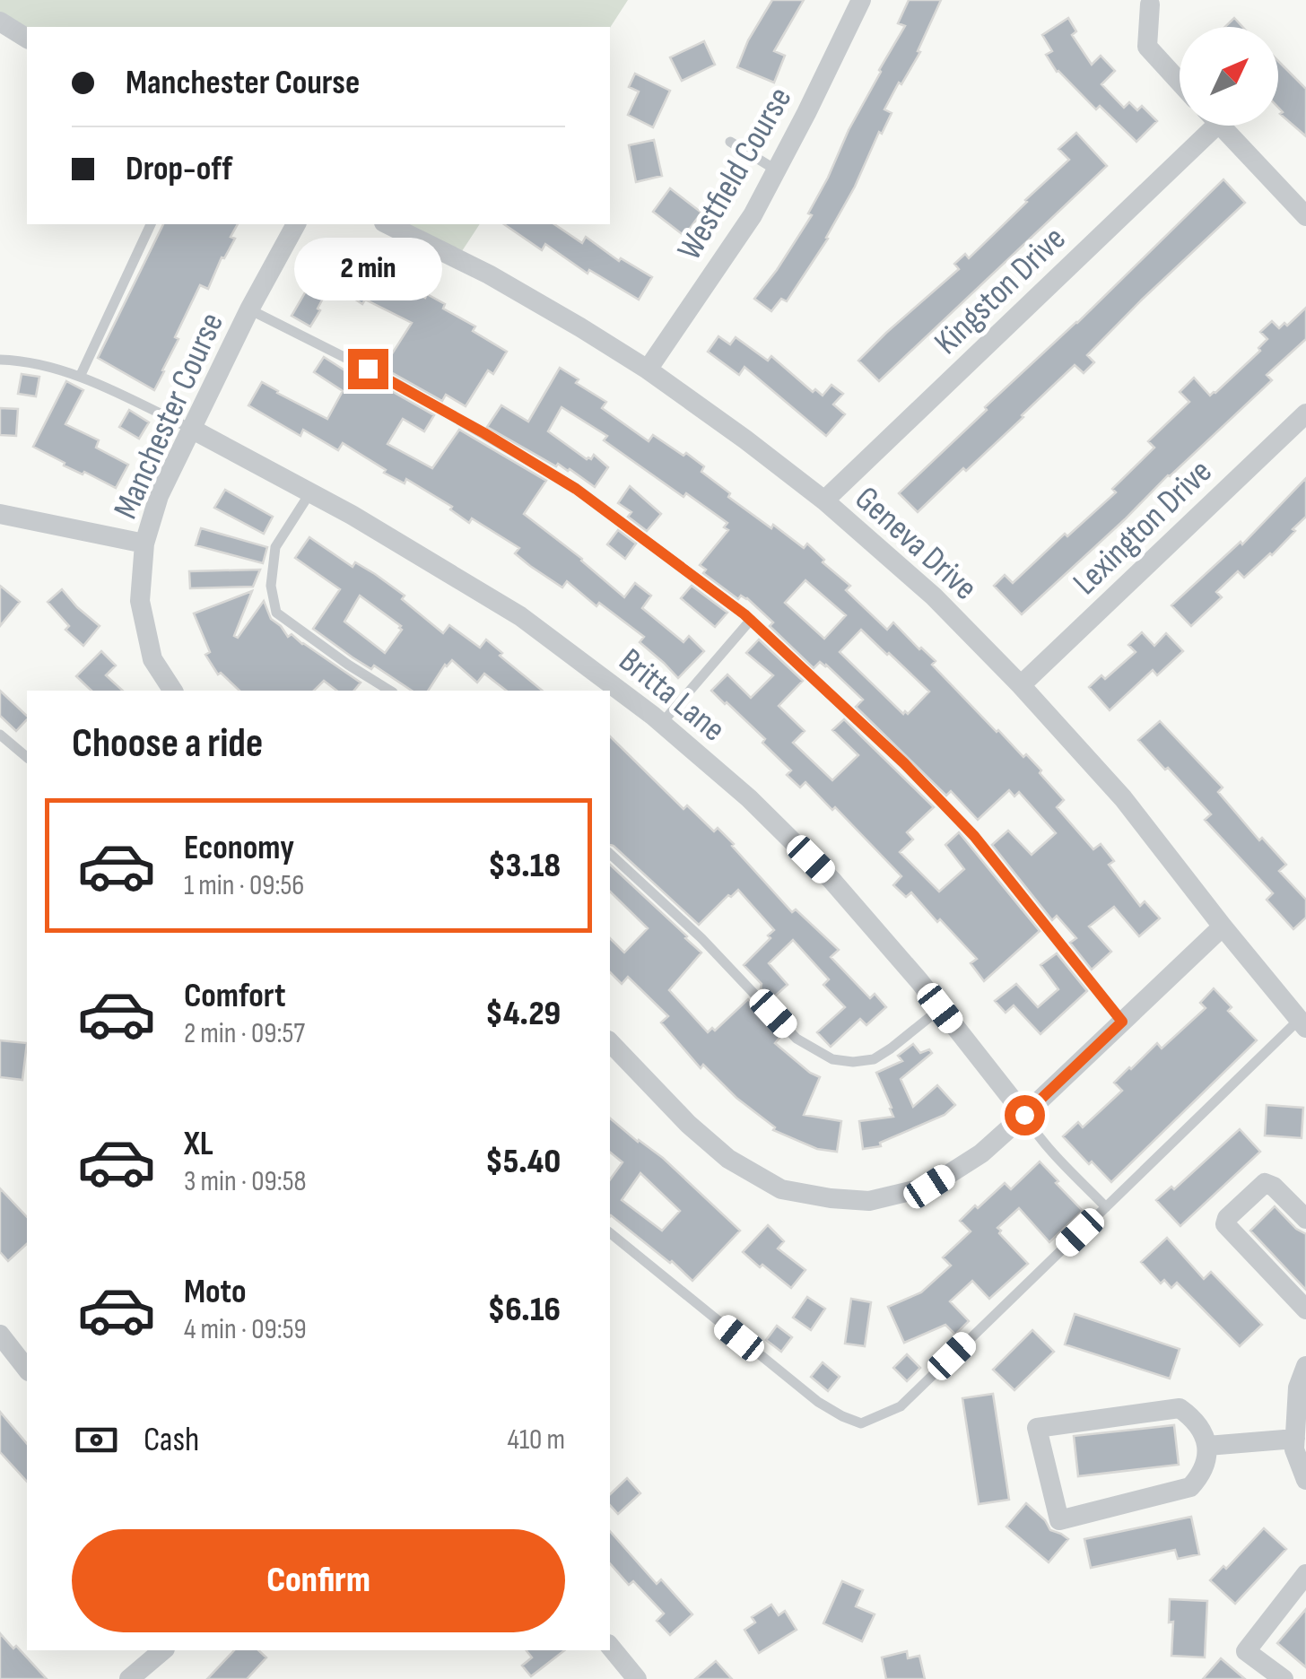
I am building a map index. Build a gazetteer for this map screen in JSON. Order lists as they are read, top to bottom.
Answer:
{
  "streets": {
    "street": [
      "Westfield Course",
      "Kingston Drive",
      "Manchester Course",
      "Lexington Drive",
      "Geneva Drive",
      "Britta Lane"
    ]
  },
  "crossings": [
    ["Westfield Course", "Geneva Drive"],
    ["Kingston Drive", "Geneva Drive"],
    ["Manchester Course", "Britta Lane"],
    ["Lexington Drive", "Geneva Drive"]
  ],
  "north": "top right",
  "page": {
    "banner": ["Manchester Course", "Drop-off"],
    "bubble": "2 min",
    "heading": "Choose a ride",
    "list": [
      {
        "name": "Economy",
        "note": "1 min · 09:56",
        "value": "$3.18"
      },
      {
        "name": "Comfort",
        "note": "2 min · 09:57",
        "value": "$4.29"
      },
      {
        "name": "XL",
        "note": "3 min · 09:58",
        "value": "$5.40"
      },
      {
        "name": "Moto",
        "note": "4 min · 09:59",
        "value": "$6.16"
      }
    ],
    "pay": ["Cash", "410 m"],
    "buttons": "Confirm"
  }
}
